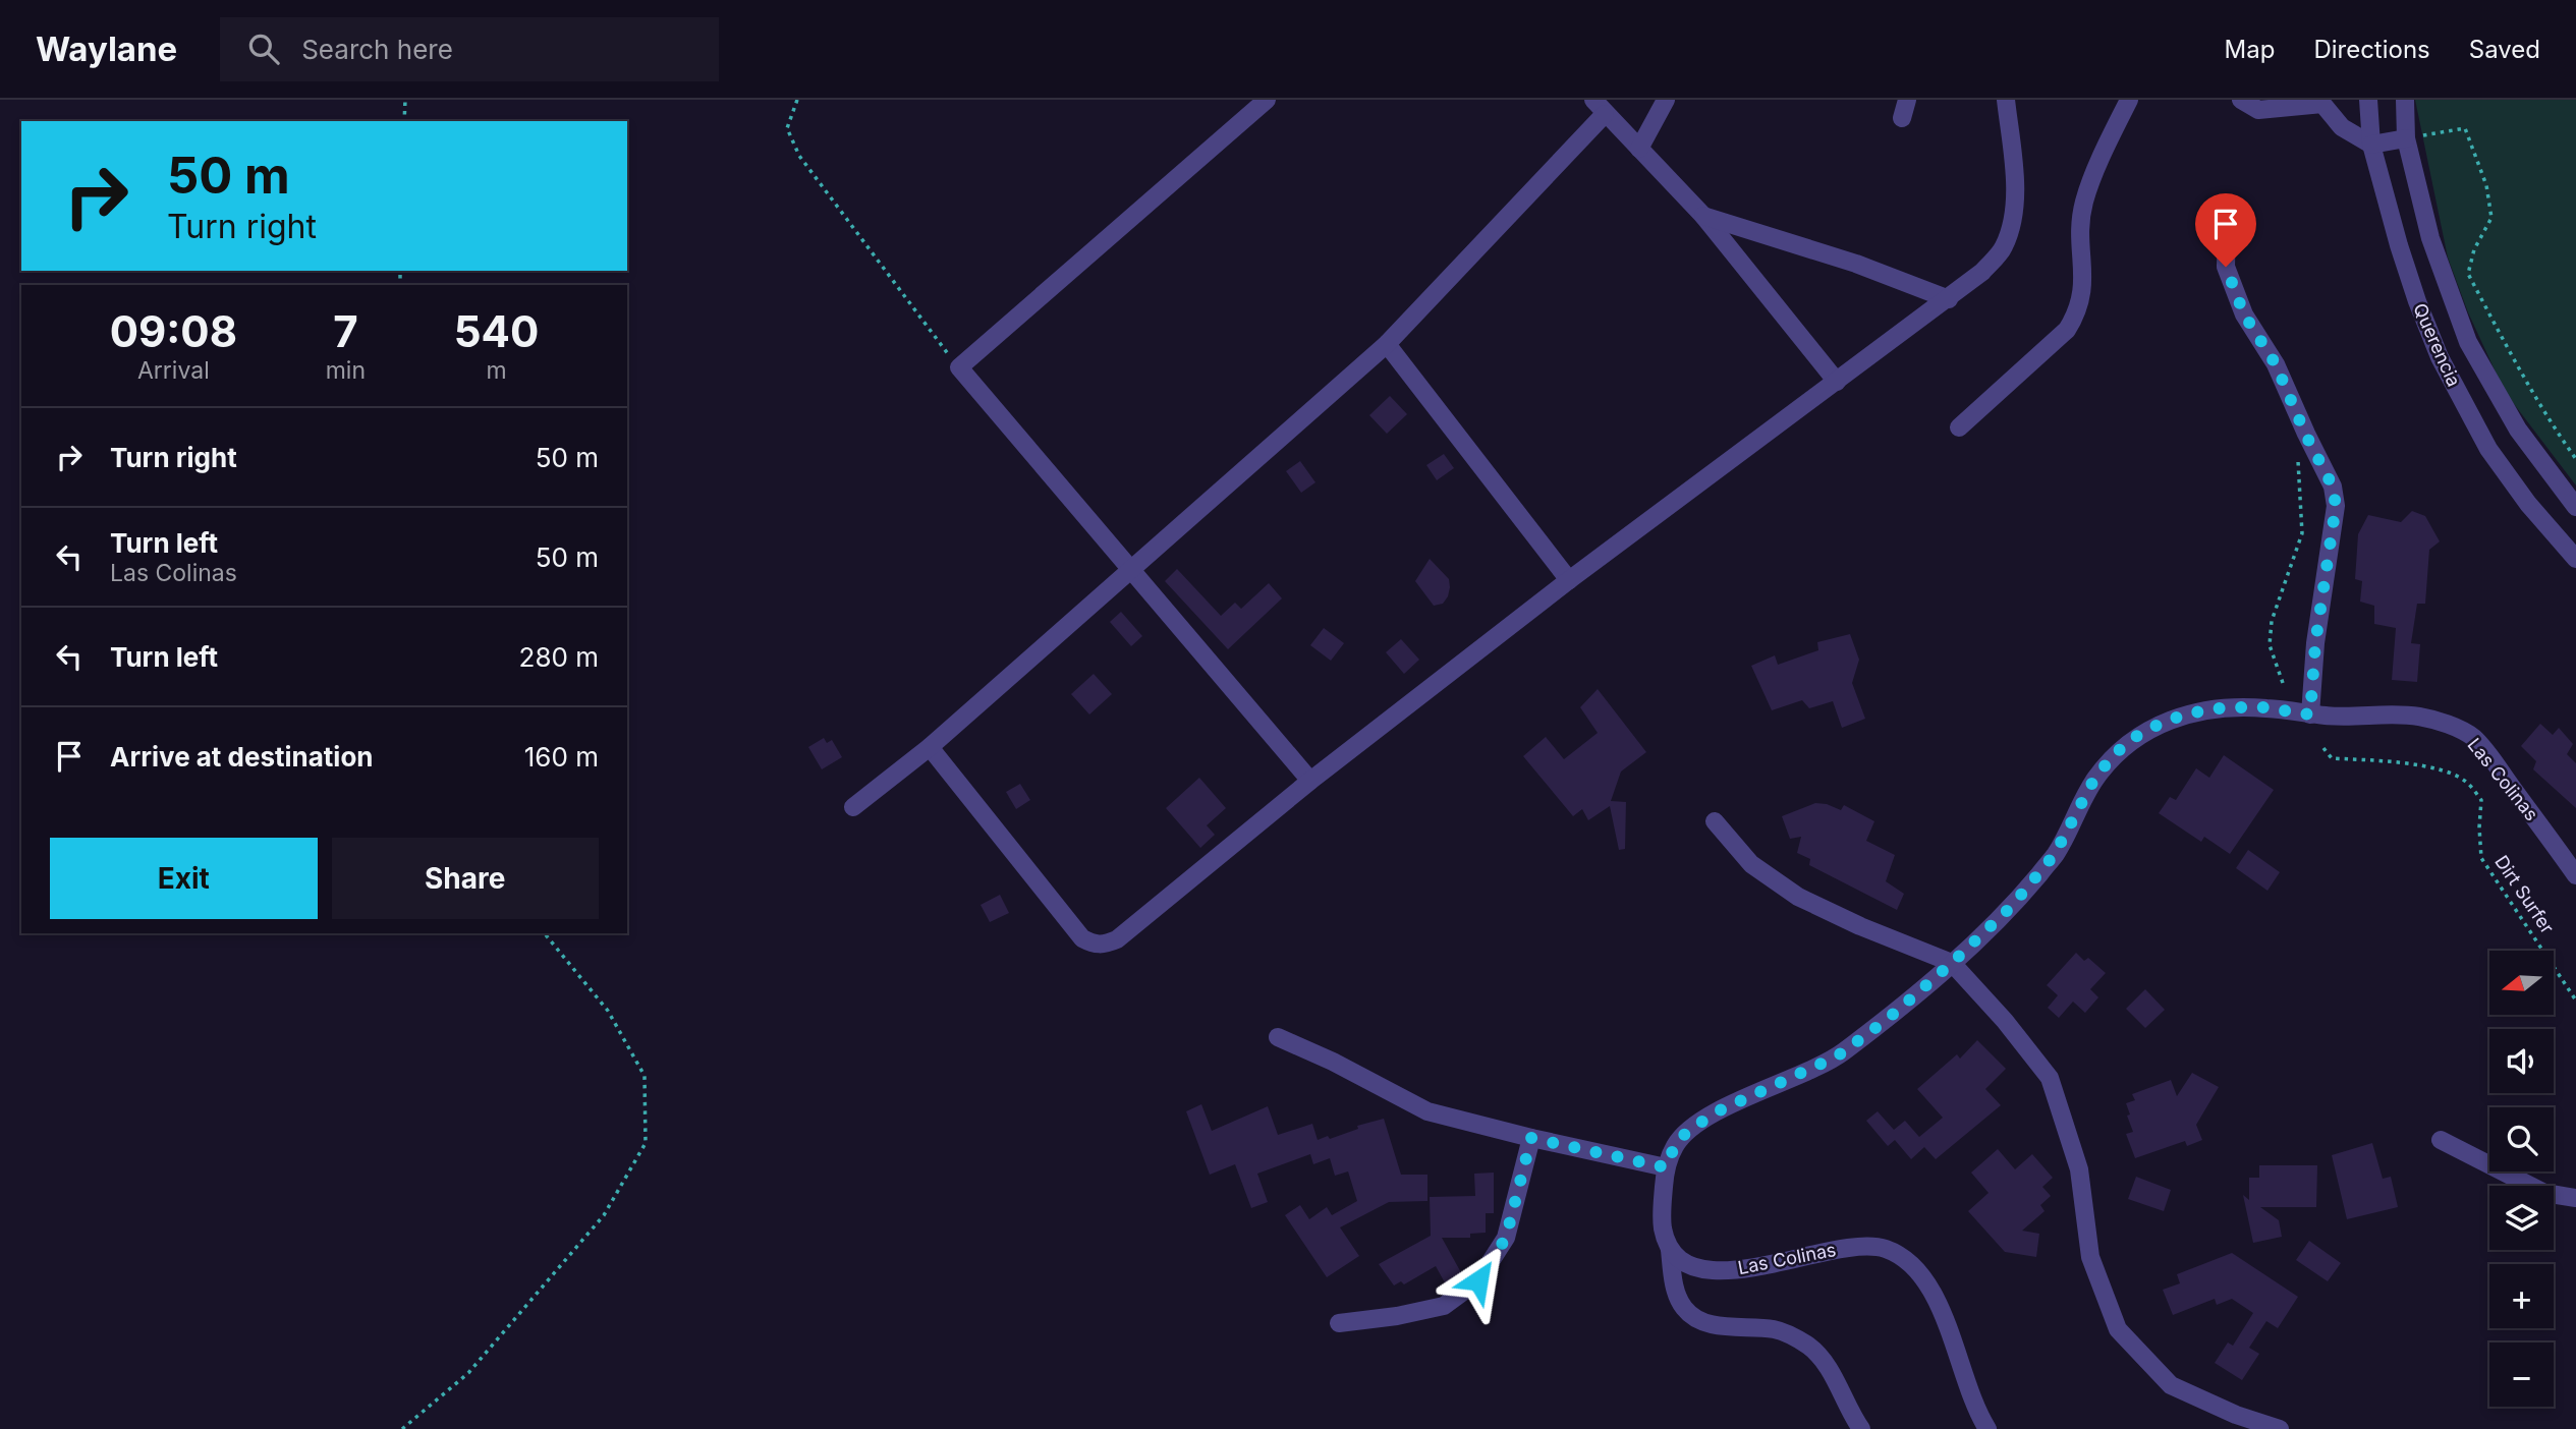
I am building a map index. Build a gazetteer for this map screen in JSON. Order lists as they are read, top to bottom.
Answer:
{
  "streets": {
    "street": ["Querencia", "Las Colinas"],
    "path": ["Dirt Surfer"]
  },
  "north": "left",
  "page": {
    "header": "Waylane",
    "search": "Search here",
    "nav": ["Map", "Directions", "Saved"],
    "turn": ["50 m", "Turn right"],
    "eta": [
      "09:08",
      "Arrival",
      "7",
      "min",
      "540",
      "m"
    ],
    "list": [
      {
        "name": "Turn right",
        "value": "50 m"
      },
      {
        "name": "Turn left",
        "note": "Las Colinas",
        "value": "50 m"
      },
      {
        "name": "Turn left",
        "value": "280 m"
      },
      {
        "name": "Arrive at destination",
        "value": "160 m"
      }
    ],
    "buttons": ["Exit", "Share"],
    "map_buttons": ["+", "−"]
  }
}
